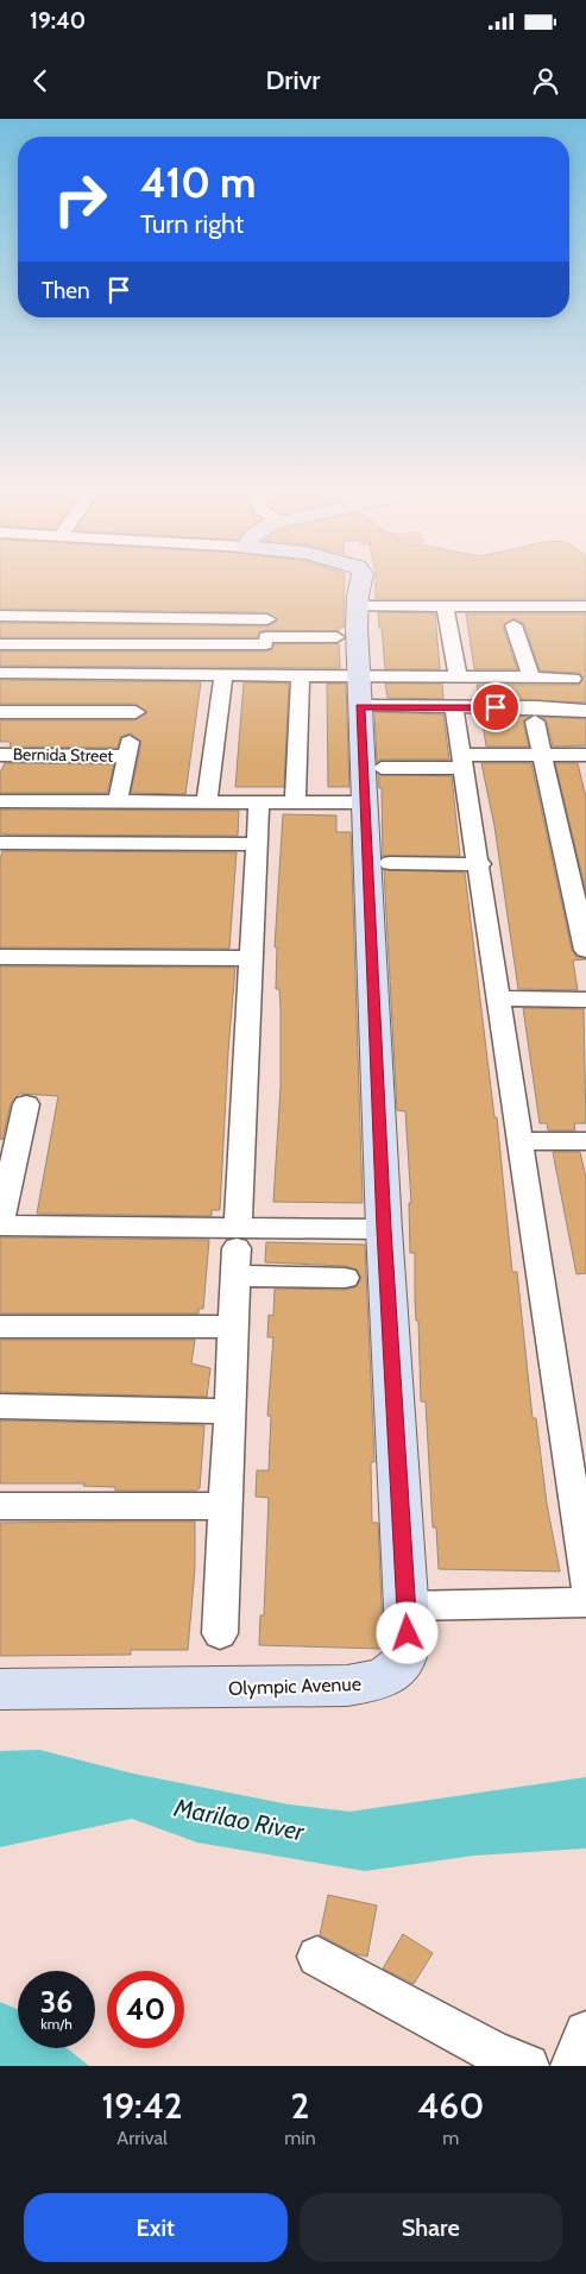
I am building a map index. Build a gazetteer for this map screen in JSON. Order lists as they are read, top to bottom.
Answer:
{
  "streets": {
    "street": ["Bernida Street", "Olympic Avenue"]
  },
  "water": ["Marilao River"],
  "page": {
    "status": "19:40",
    "header": "Drivr",
    "turn": ["410 m", "Turn right"],
    "then": "Then",
    "speed": "36 km/h",
    "limit": "40",
    "eta": [
      "19:42",
      "Arrival",
      "2",
      "min",
      "460",
      "m"
    ],
    "buttons": ["Exit", "Share"]
  }
}
